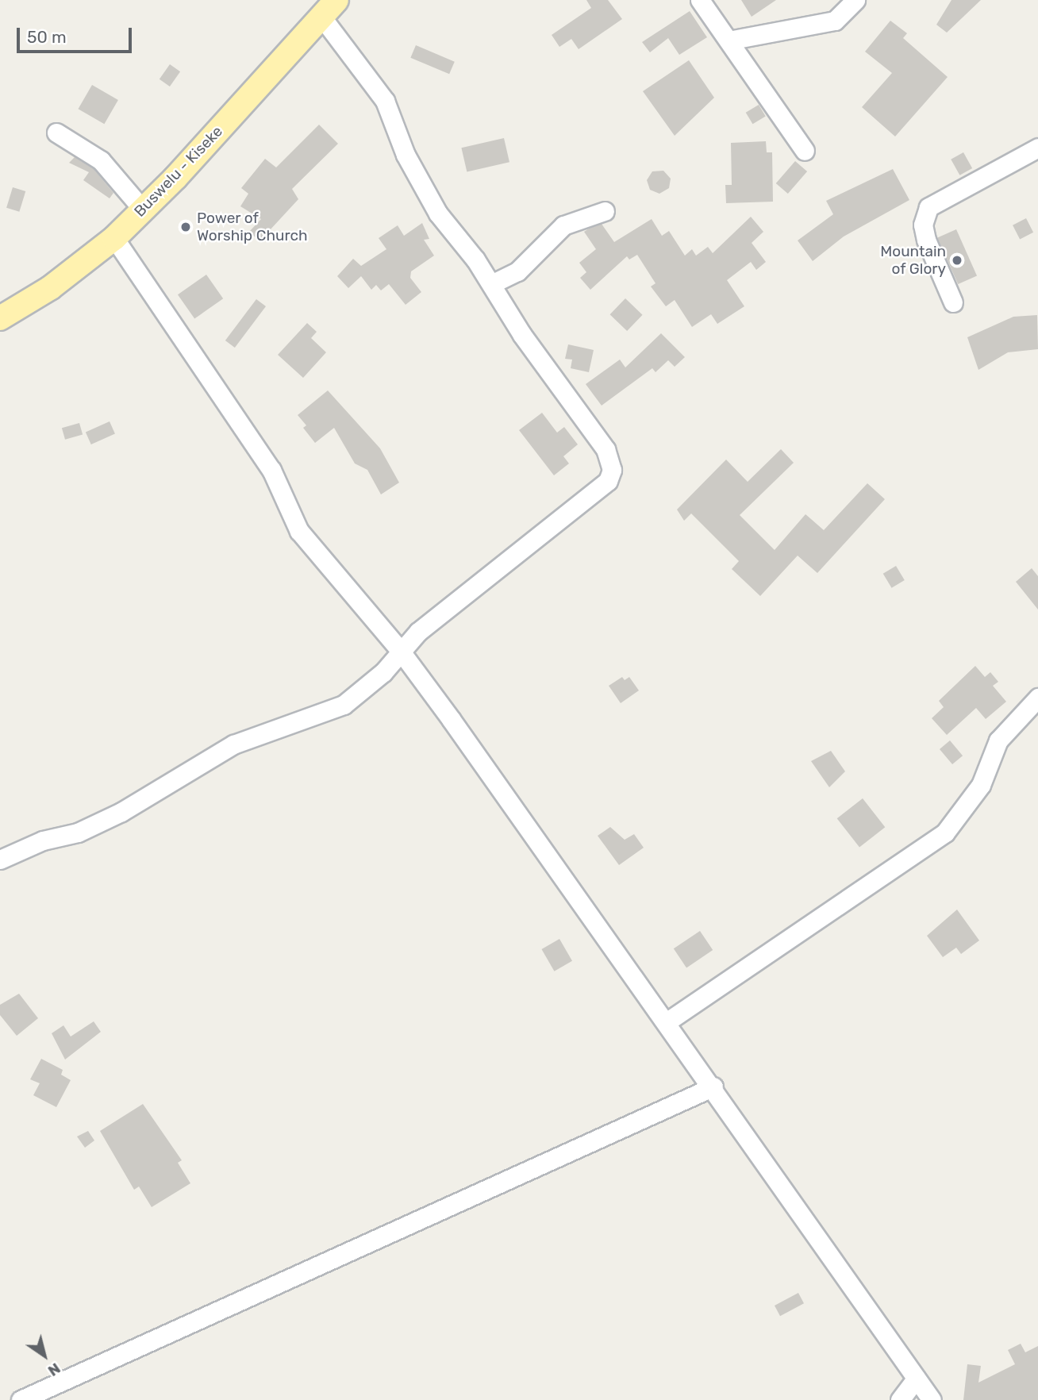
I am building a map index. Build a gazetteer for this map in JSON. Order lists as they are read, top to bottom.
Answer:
{
  "streets": {
    "main road": ["Buswelu - Kiseke"]
  },
  "places": ["Power of Worship Church", "Mountain of Glory"],
  "scale_bar": "50 m",
  "north": "bottom right"
}
